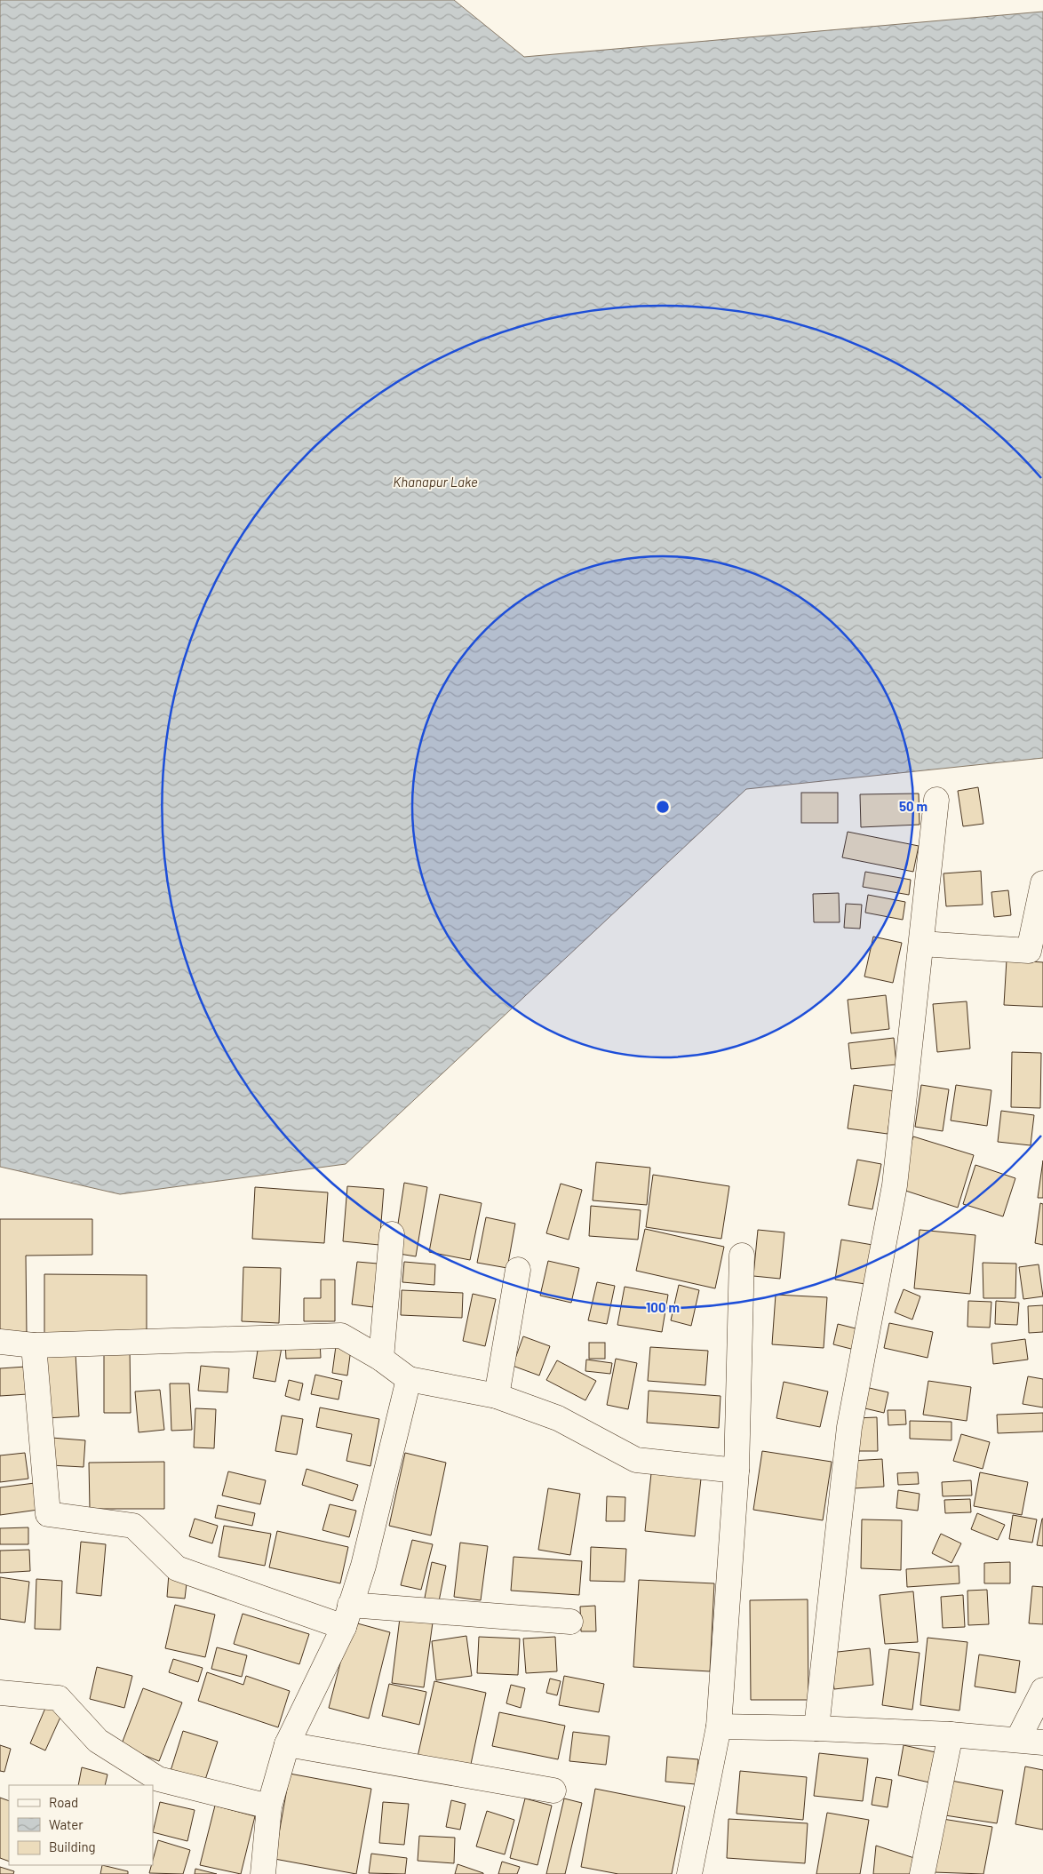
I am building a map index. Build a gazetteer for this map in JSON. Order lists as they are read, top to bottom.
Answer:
{
  "water": ["Khanapur Lake"],
  "legend": ["Road", "Water", "Building"],
  "rings": ["50 m", "100 m"]
}
